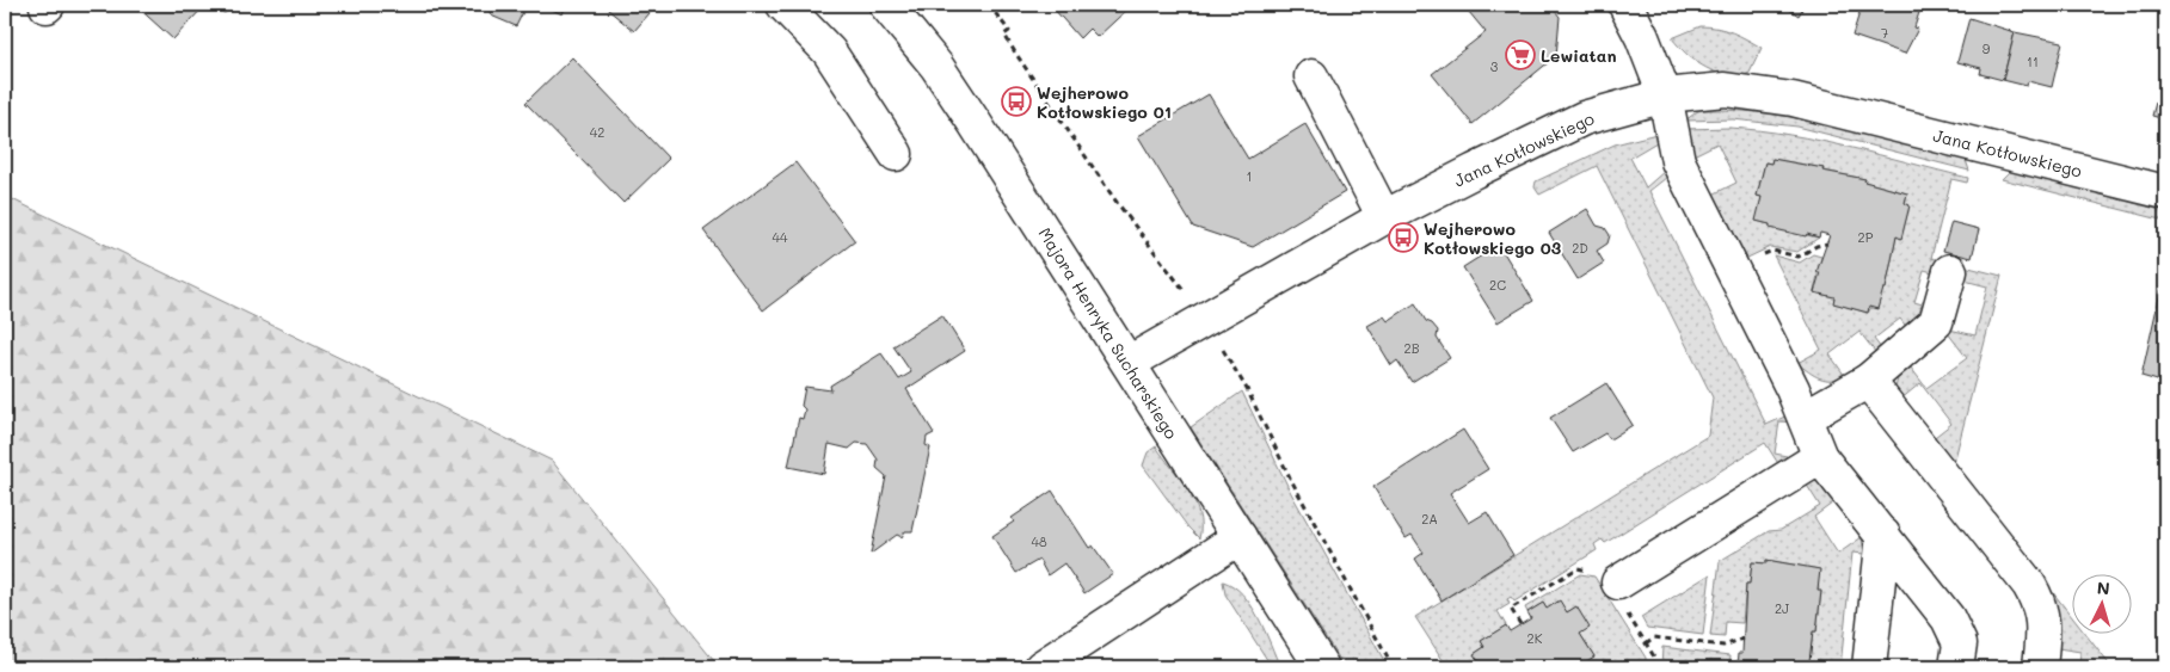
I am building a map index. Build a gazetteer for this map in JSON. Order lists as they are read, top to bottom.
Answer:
{
  "streets": {
    "street": ["Jana Kotłowskiego", "Majora Henryka Sucharskiego"]
  },
  "crossings": [
    ["Jana Kotłowskiego", "Majora Henryka Sucharskiego"]
  ],
  "places": {
    "supermarket": ["Lewiatan"],
    "bus stop": ["Wejherowo Kotłowskiego 01", "Wejherowo Kotłowskiego 03"]
  },
  "house_numbers": [
    "7",
    "9",
    "11",
    "3",
    "42",
    "1",
    "44",
    "2P",
    "2D",
    "2C",
    "2B",
    "2A",
    "48",
    "2J",
    "2K"
  ],
  "north": "top"
}
